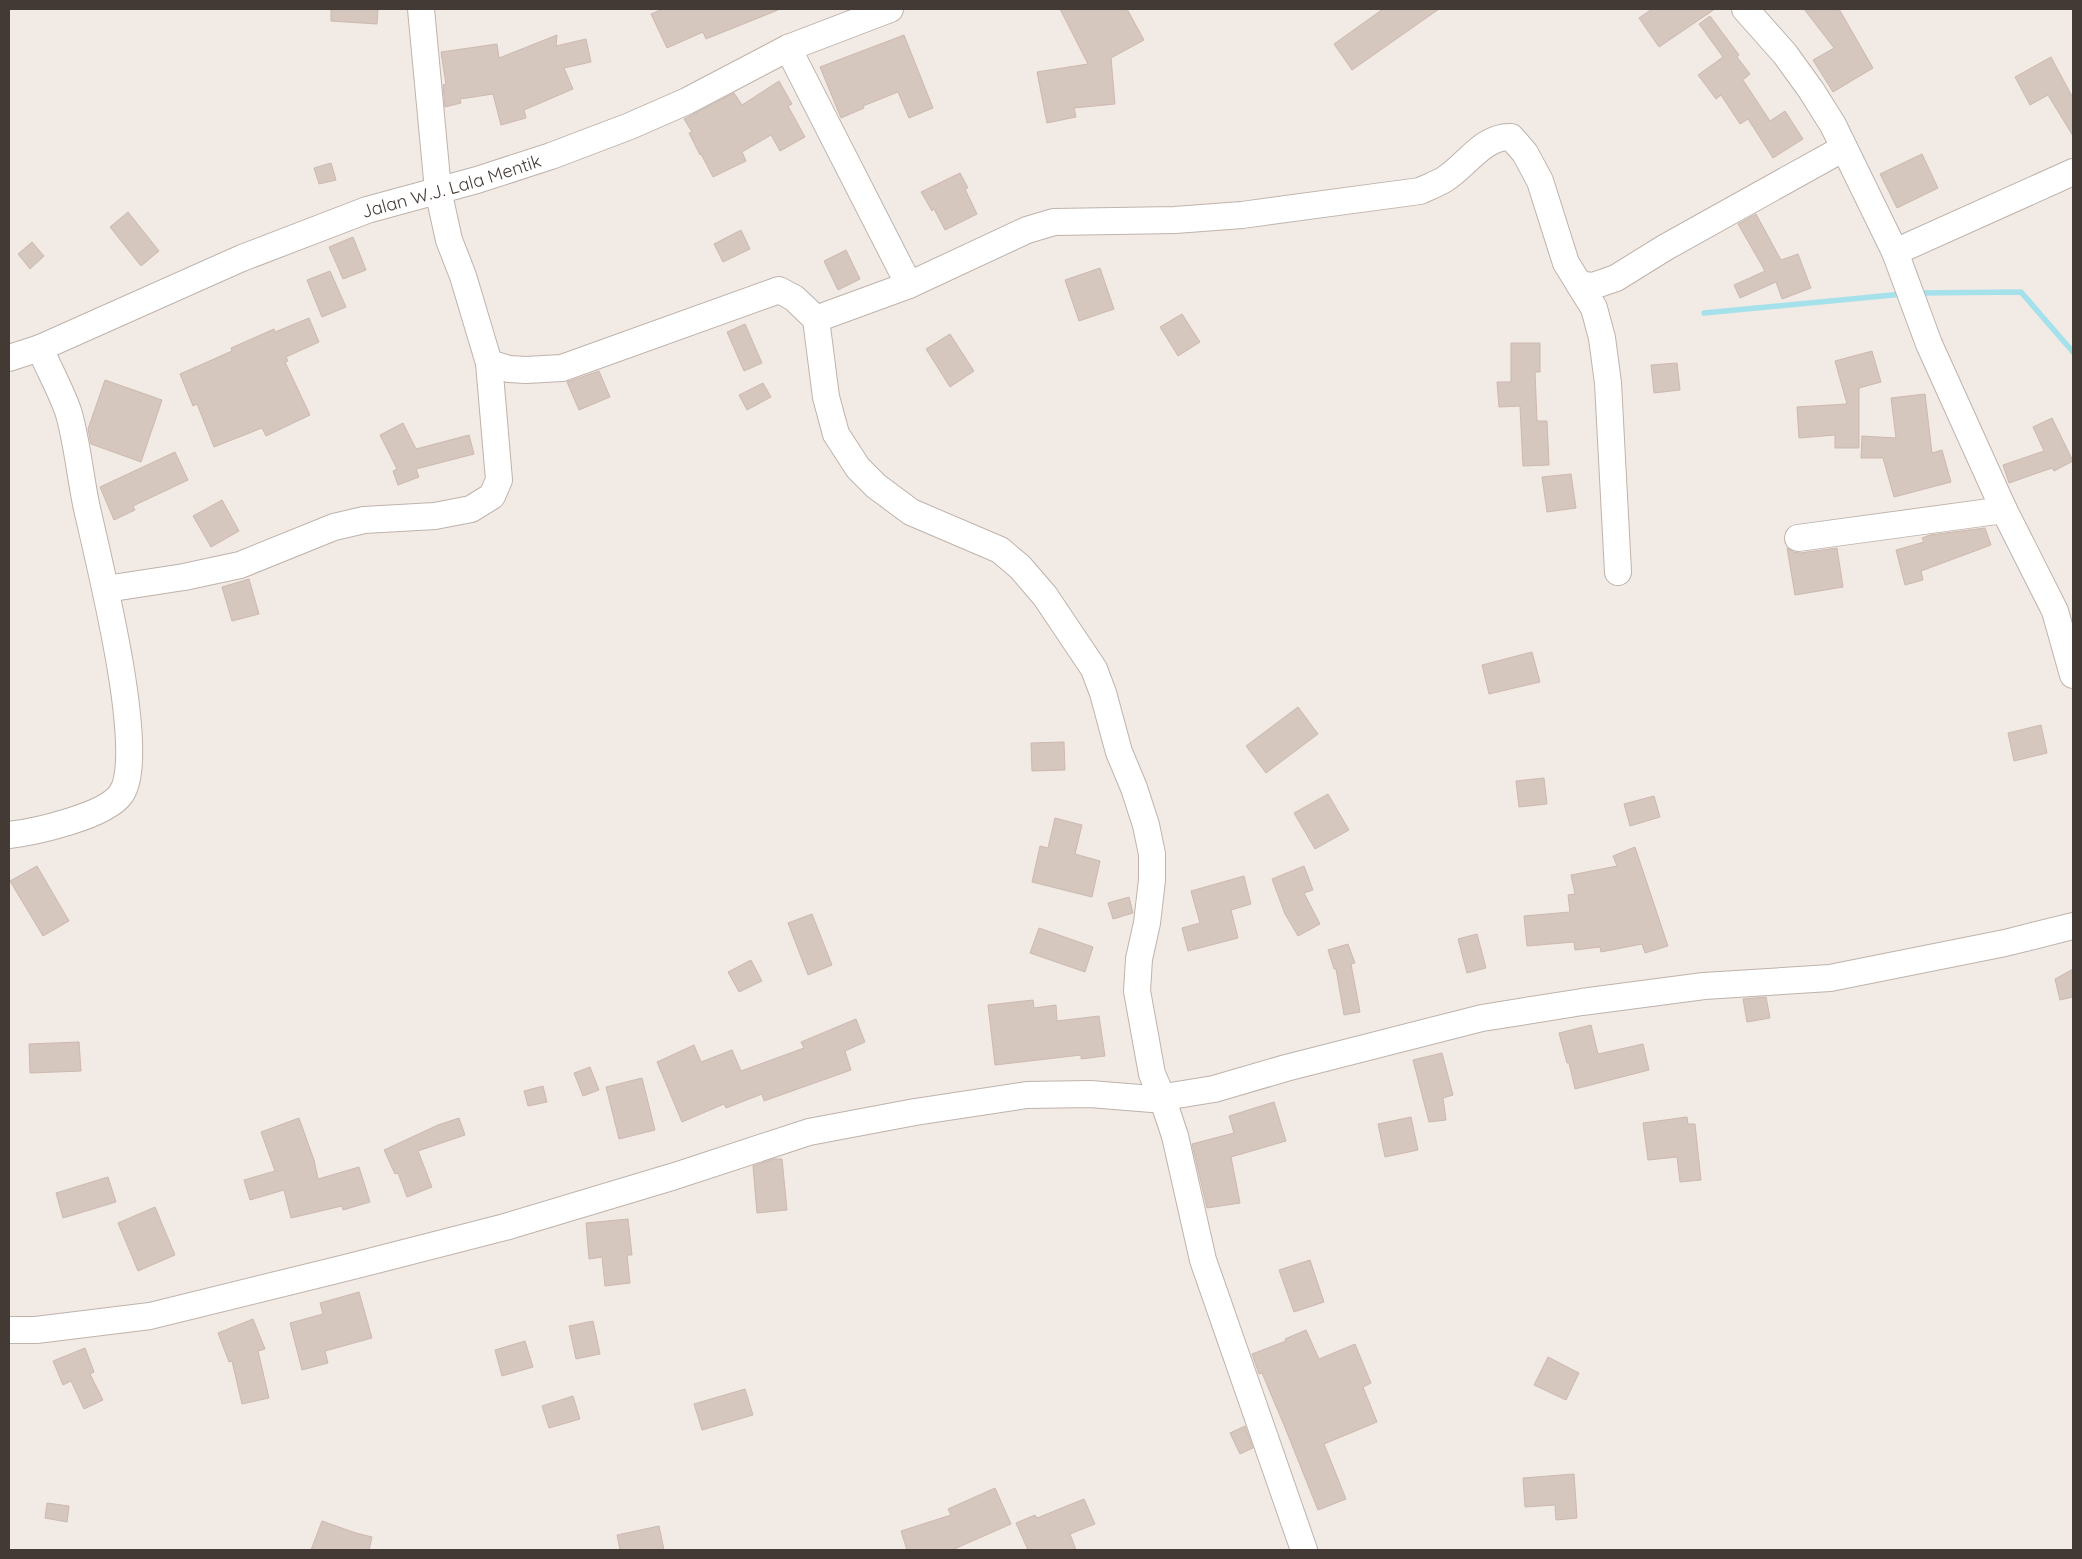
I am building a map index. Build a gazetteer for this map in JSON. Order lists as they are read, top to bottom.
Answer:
{
  "streets": {
    "street": ["Jalan W.J. Lala Mentik"]
  }
}
